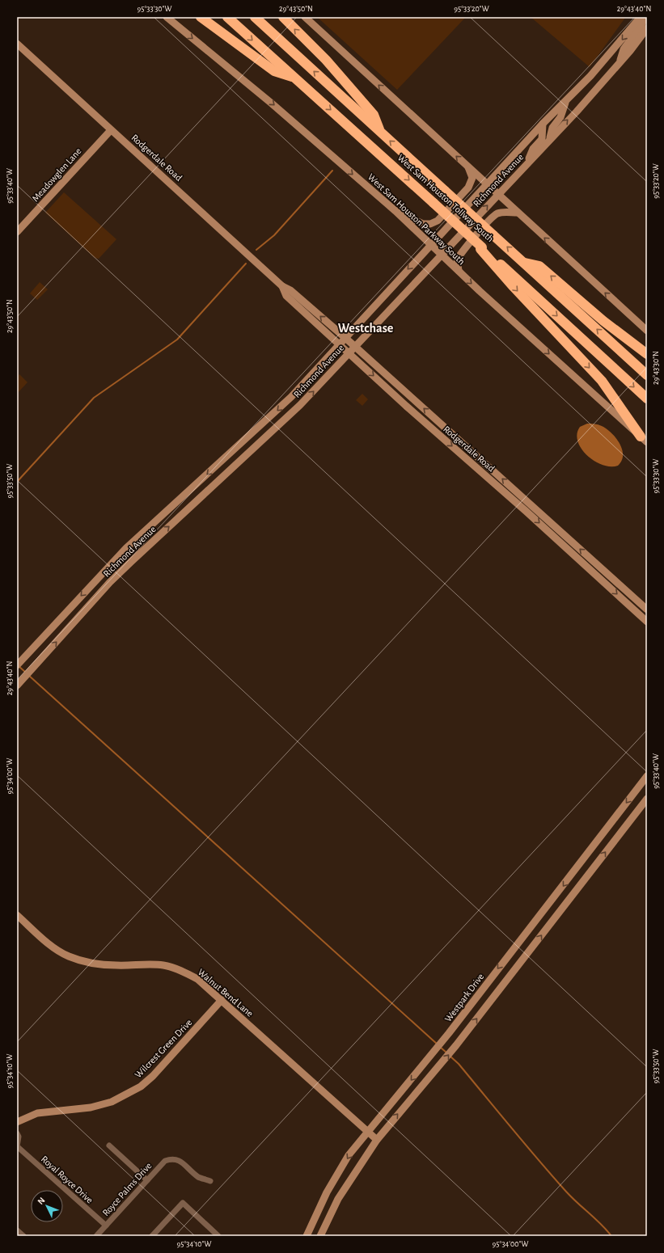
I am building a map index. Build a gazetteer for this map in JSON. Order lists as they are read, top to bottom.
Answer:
{
  "streets": {
    "highway": ["West Sam Houston Tollway South"],
    "main road": [
      "Rodgerdale Road",
      "Meadowglen Lane",
      "Richmond Avenue",
      "West Sam Houston Parkway South",
      "Walnut Bend Lane",
      "Westpark Drive",
      "Wilcrest Green Drive"
    ],
    "street": ["Royal Royce Drive", "Royce Palms Drive"]
  },
  "crossings": [
    ["Rodgerdale Road", "Meadowglen Lane"],
    ["Rodgerdale Road", "Richmond Avenue"],
    ["Richmond Avenue", "West Sam Houston Parkway South"],
    ["Walnut Bend Lane", "Westpark Drive"],
    ["Walnut Bend Lane", "Wilcrest Green Drive"],
    ["Royal Royce Drive", "Royce Palms Drive"]
  ],
  "one_way": ["West Sam Houston Parkway South"],
  "districts": ["Westchase"],
  "north": "top left",
  "coordinates": [
    "95°33'30\"W",
    "29°43'50\"N",
    "95°33'20\"W",
    "29°43'40\"N",
    "95°33'40\"W",
    "29°43'30\"N",
    "95°33'50\"W",
    "95°34'00\"W",
    "95°34'10\"W"
  ]
}
